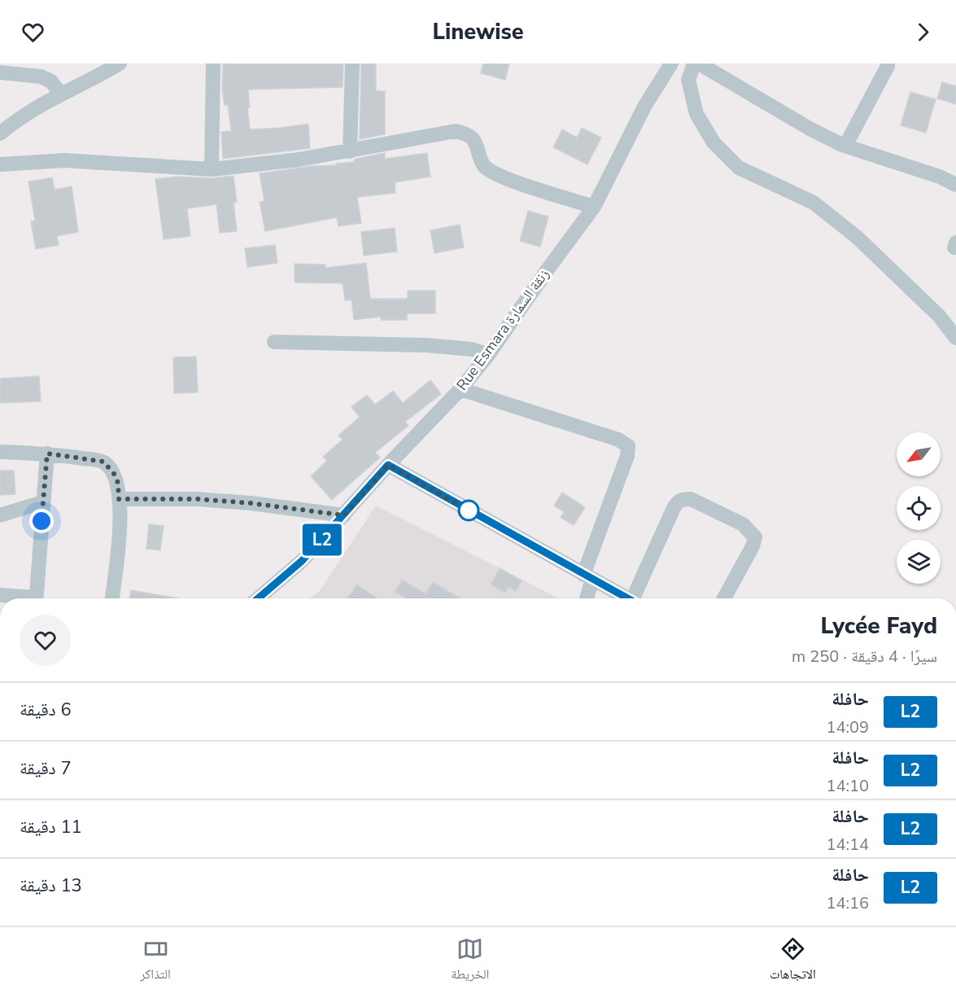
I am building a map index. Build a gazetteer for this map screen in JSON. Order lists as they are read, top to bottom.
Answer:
{
  "streets": {
    "street": ["Rue Esmara زنقة السمارة"]
  },
  "lines": ["bus line L2"],
  "north": "bottom left",
  "page": {
    "header": "Linewise",
    "on_map": "L2",
    "heading": ["Lycée Fayd", "سيرًا · 4 دقيقة · 250 m"],
    "list": [
      {
        "mark": "L2",
        "name": "حافلة",
        "note": "14:09",
        "value": "6 دقيقة"
      },
      {
        "mark": "L2",
        "name": "حافلة",
        "note": "14:10",
        "value": "7 دقيقة"
      },
      {
        "mark": "L2",
        "name": "حافلة",
        "note": "14:14",
        "value": "11 دقيقة"
      },
      {
        "mark": "L2",
        "name": "حافلة",
        "note": "14:16",
        "value": "13 دقيقة"
      }
    ],
    "tabs": ["الاتجاهات", "الخريطة", "التذاكر"]
  }
}
